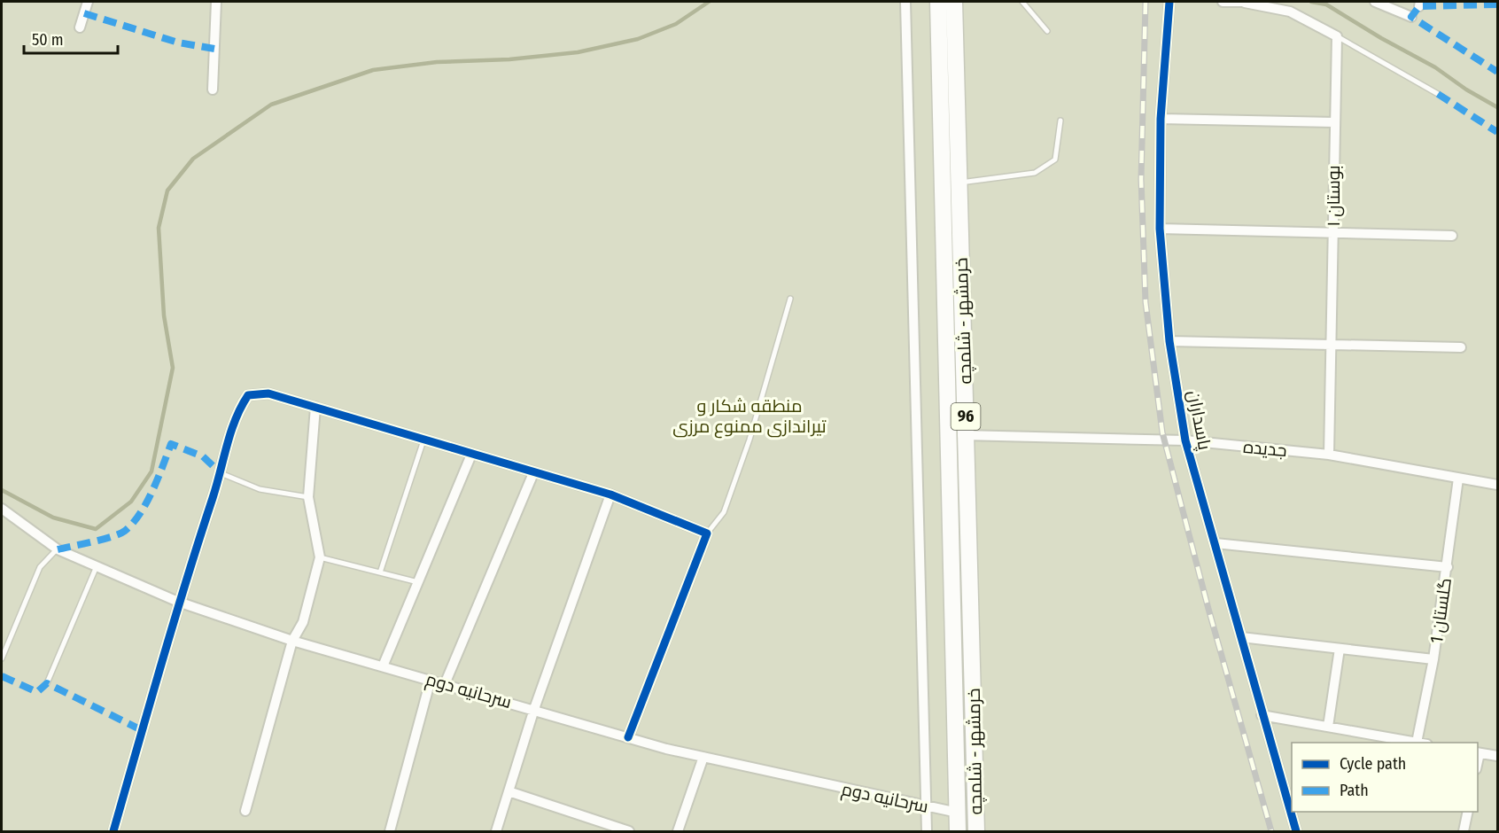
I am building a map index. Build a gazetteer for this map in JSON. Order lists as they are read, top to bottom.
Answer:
{
  "streets": {
    "highway": ["خرمشهر - شلمچه", "96"],
    "street": [
      "بوستان ۱",
      "پاسداران",
      "جدیده",
      "گلستان 1",
      "سرحانیه دوم"
    ]
  },
  "crossings": [
    ["بوستان ۱", "جدیده"],
    ["خرمشهر - شلمچه", "جدیده"],
    ["خرمشهر - شلمچه", "سرحانیه دوم"],
    ["پاسداران", "جدیده"],
    ["جدیده", "گلستان 1"]
  ],
  "parks": ["منطقه شکار و تیراندازی ممنوع مرزی"],
  "legend": ["Cycle path", "Path"],
  "scale_bar": "50 m"
}
